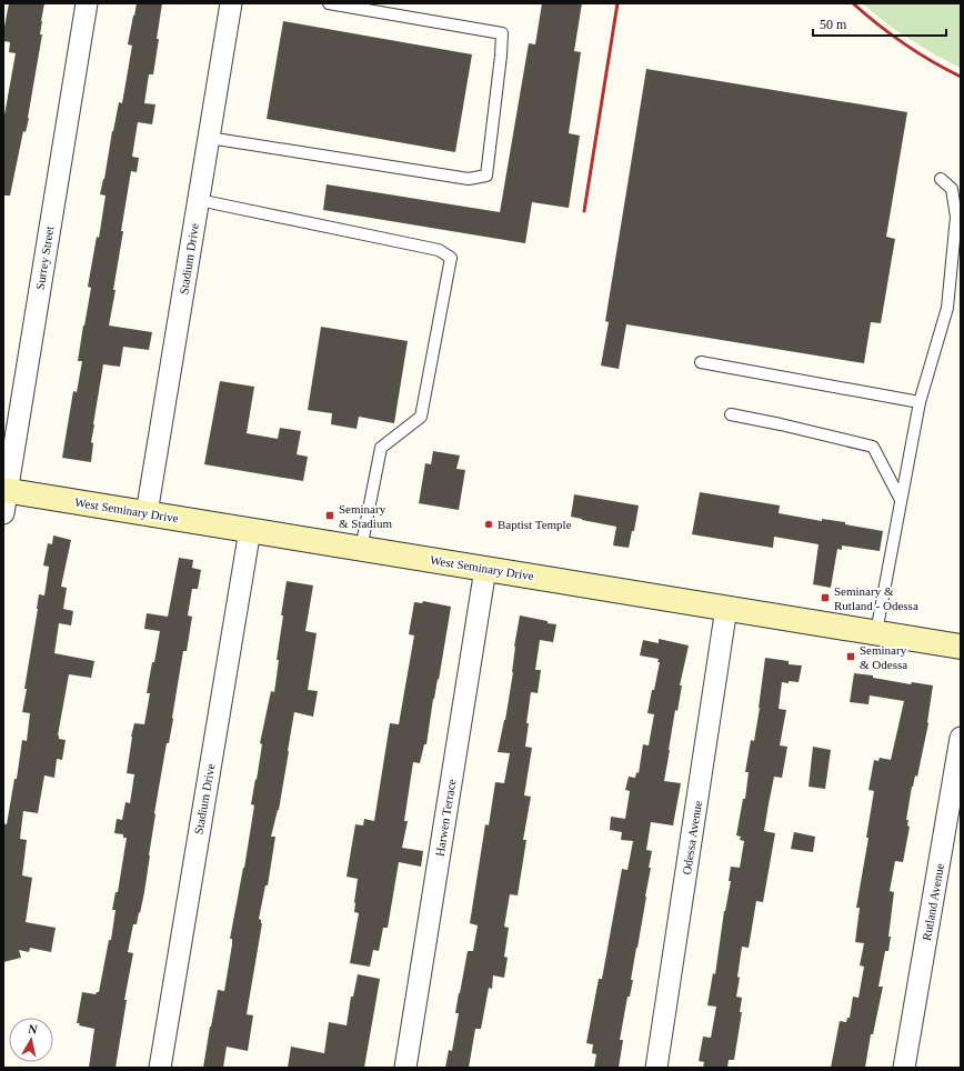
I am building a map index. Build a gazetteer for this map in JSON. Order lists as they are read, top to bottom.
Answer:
{
  "streets": {
    "main road": ["West Seminary Drive"],
    "street": [
      "Surrey Street",
      "Stadium Drive",
      "Harwen Terrace",
      "Odessa Avenue",
      "Rutland Avenue"
    ]
  },
  "crossings": [
    ["Surrey Street", "West Seminary Drive"],
    ["Stadium Drive", "West Seminary Drive"],
    ["West Seminary Drive", "Harwen Terrace"],
    ["West Seminary Drive", "Odessa Avenue"]
  ],
  "places": {
    "transit": ["Seminary & Stadium", "Seminary & Rutland - Odessa", "Seminary & Odessa"],
    "other": ["Baptist Temple"]
  },
  "scale_bar": "50 m",
  "north": "top"
}
